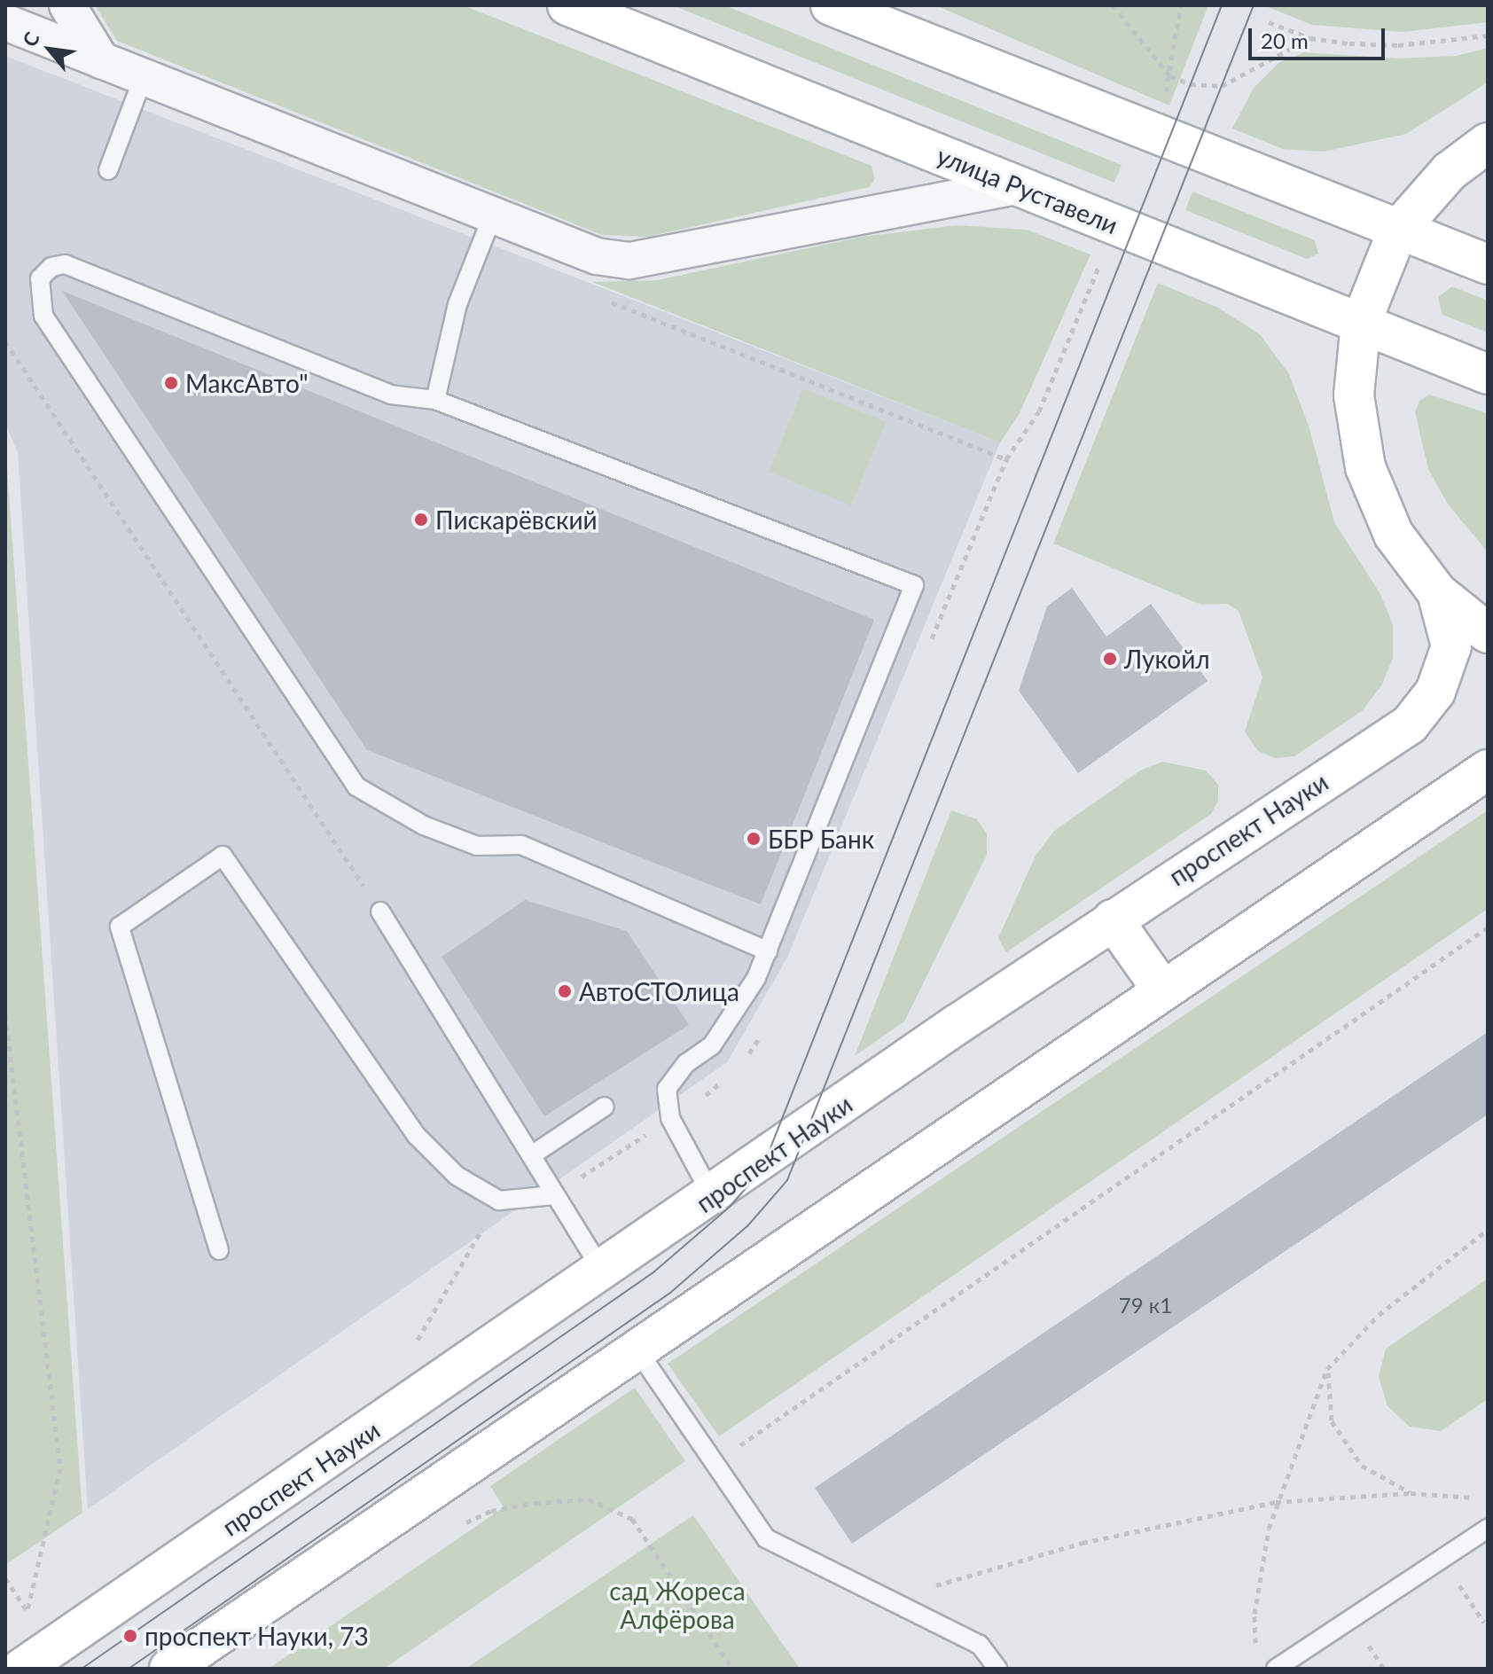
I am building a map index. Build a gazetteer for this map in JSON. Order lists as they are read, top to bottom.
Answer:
{
  "streets": {
    "main road": ["улица Руставели", "проспект Науки"]
  },
  "crossings": [
    ["улица Руставели", "проспект Науки"]
  ],
  "parks": ["сад Жореса Алфёрова"],
  "places": [
    "МаксАвто\"",
    "Пискарёвский",
    "Лукойл",
    "ББР Банк",
    "АвтоСТОлица",
    "проспект Науки, 73"
  ],
  "house_numbers": ["79 к1"],
  "scale_bar": "20 m",
  "north": "top left"
}
